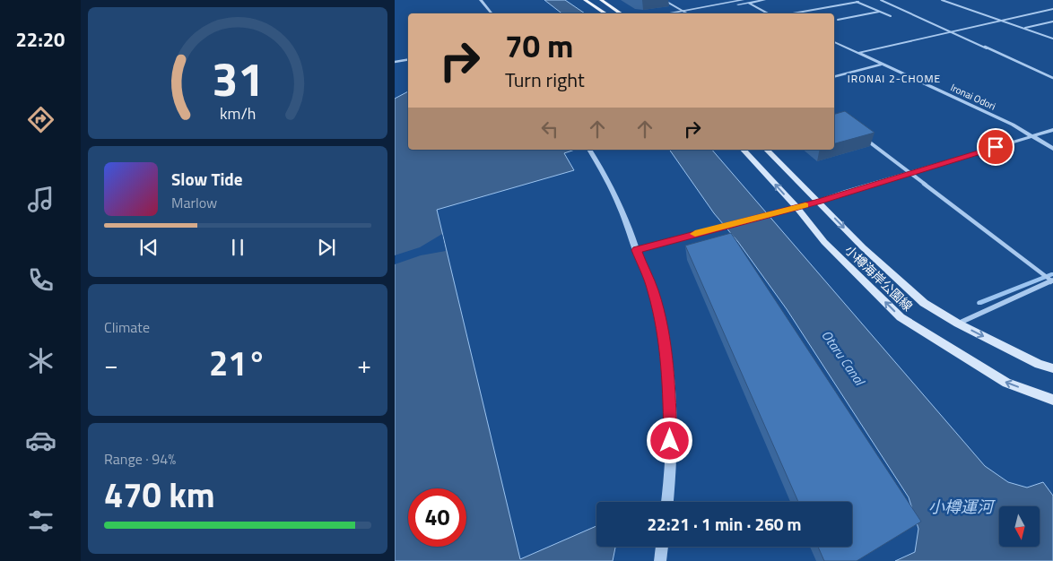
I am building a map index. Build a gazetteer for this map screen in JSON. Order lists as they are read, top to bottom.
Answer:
{
  "streets": {
    "main road": ["小樽海岸公園線"],
    "street": ["Ironai Odori"]
  },
  "districts": ["IRONAI 2-CHOME"],
  "water": ["Otaru Canal", "小樽運河"],
  "north": "bottom",
  "page": {
    "tabs": "22:20",
    "turn": ["70 m", "Turn right"],
    "song": ["Slow Tide", "Marlow"],
    "tile": [
      "Climate",
      ["Range · 94%", "470 km"]
    ],
    "heat": ["−", "21°", "+"],
    "limit": "40",
    "trip": "22:21 · 1 min · 260 m",
    "gauge": ["31", "km/h"]
  }
}
